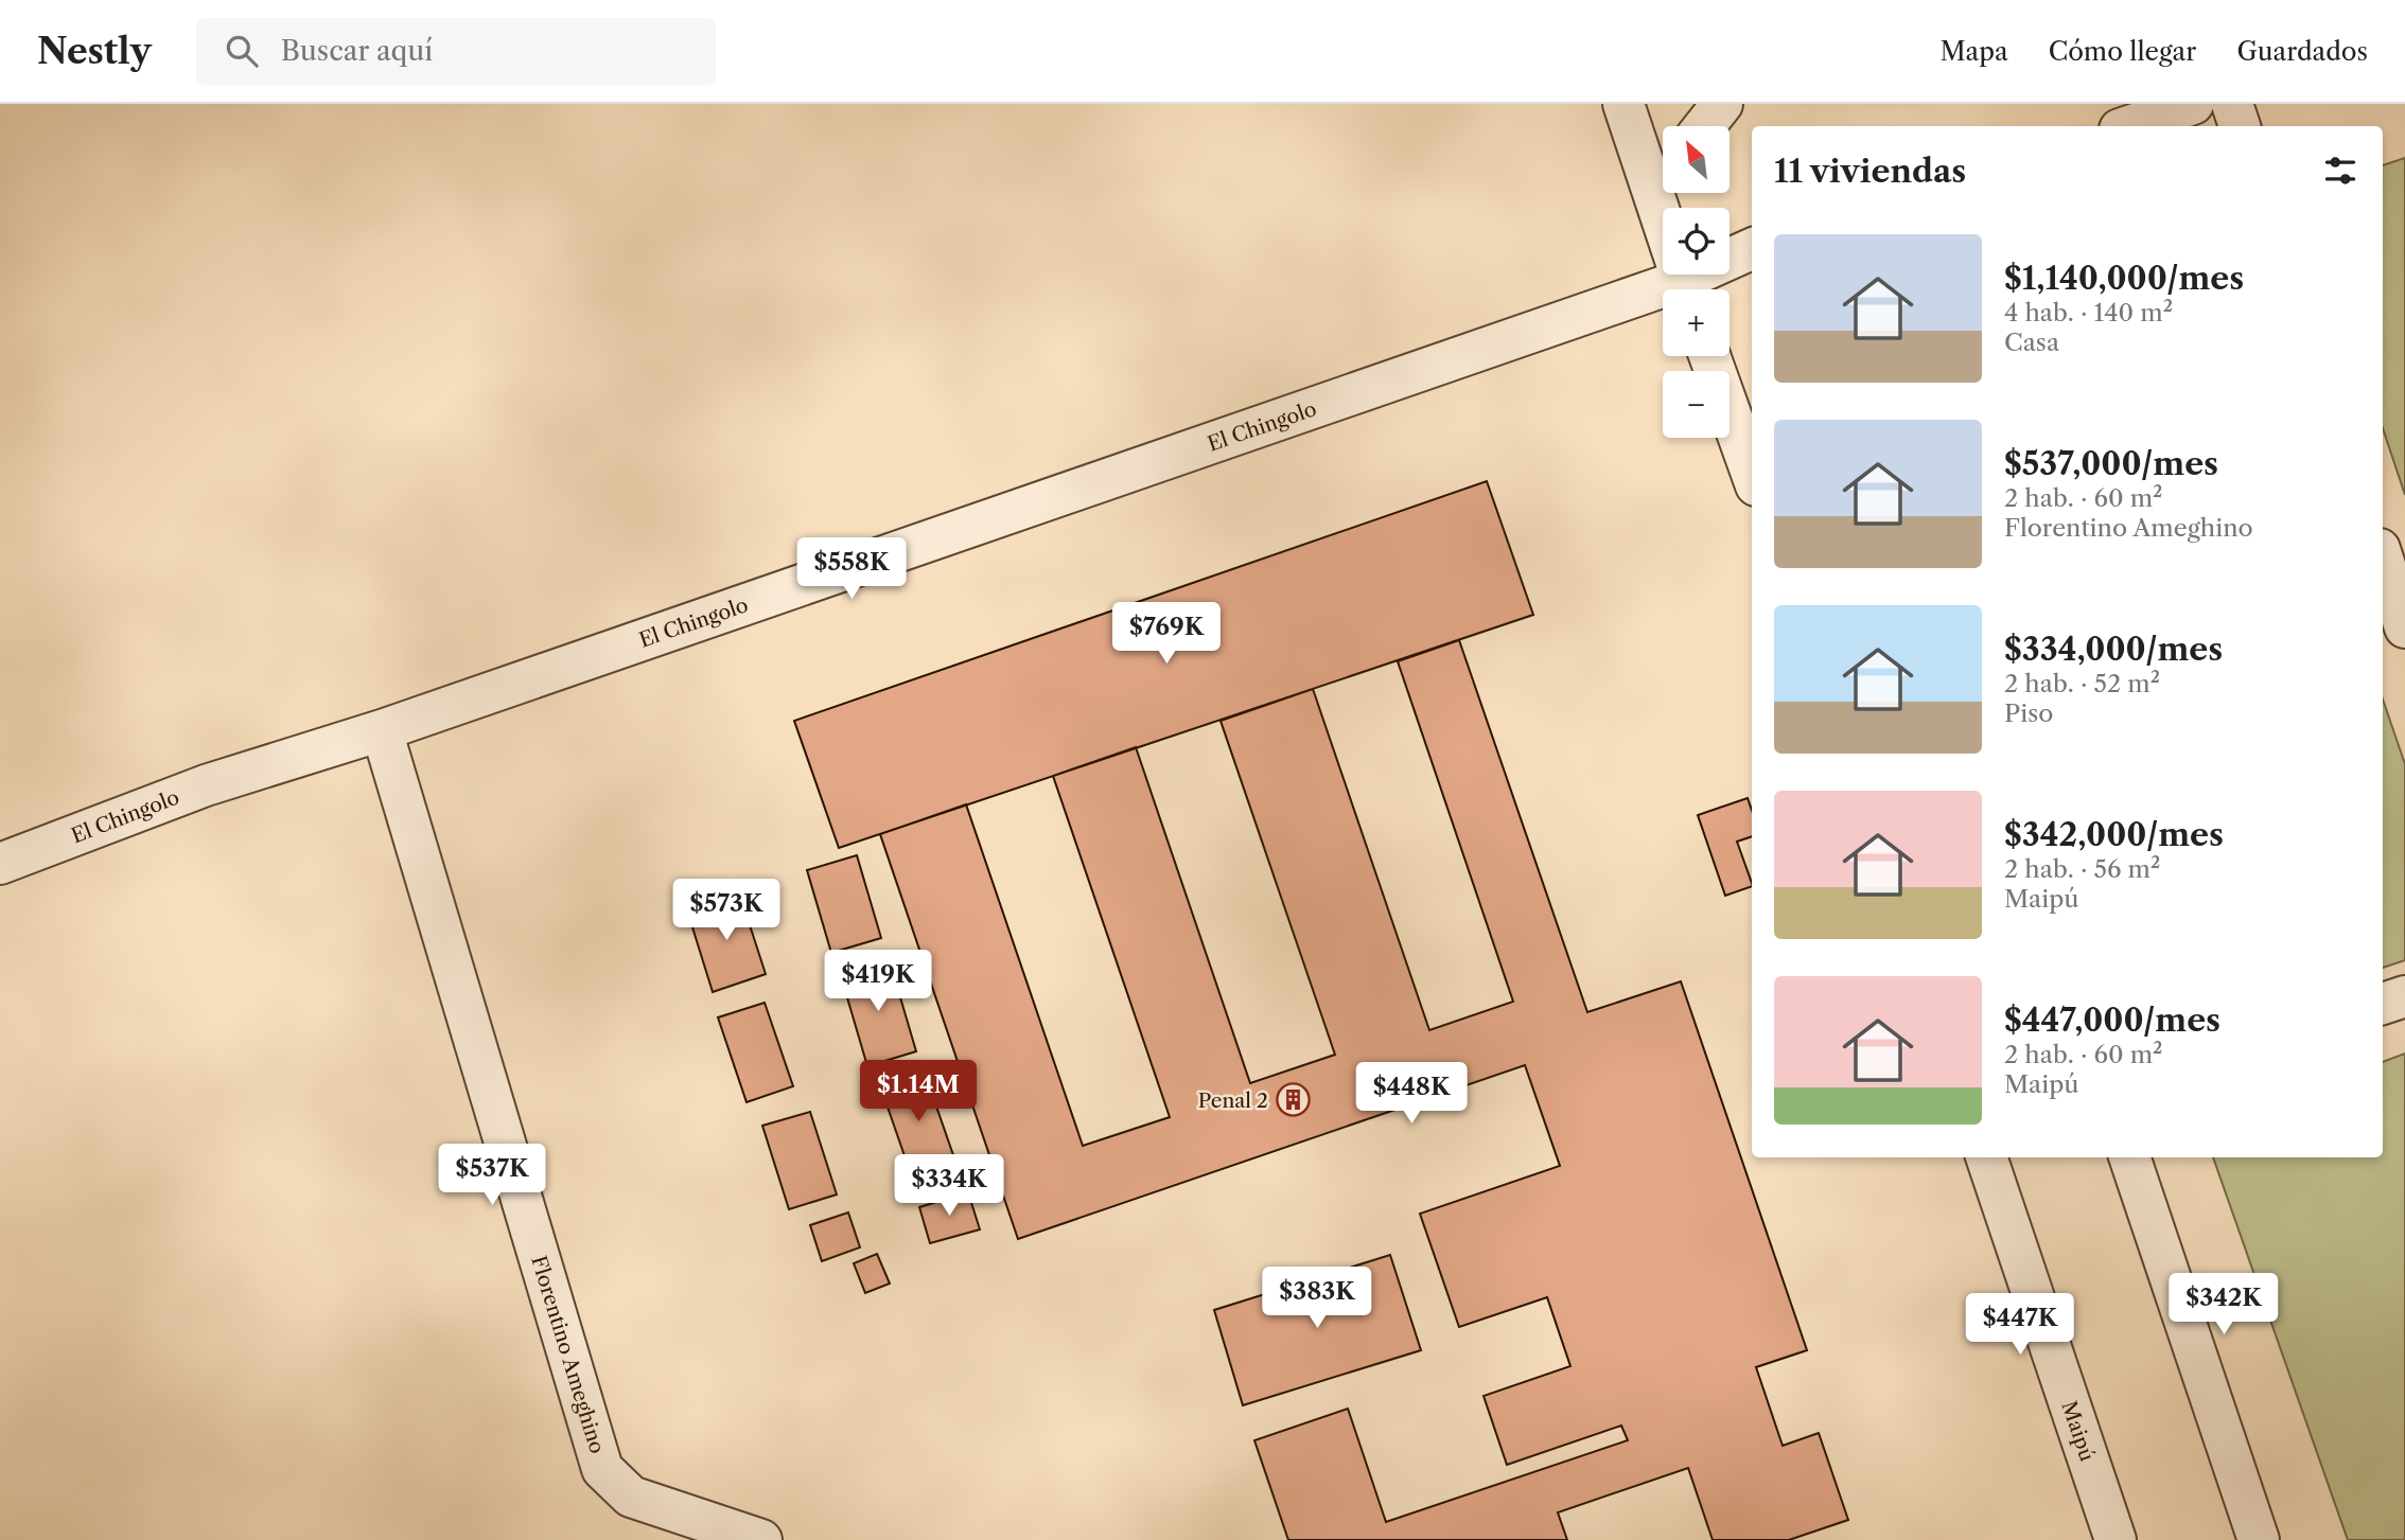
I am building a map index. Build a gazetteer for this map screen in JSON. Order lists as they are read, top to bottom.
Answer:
{
  "streets": {
    "street": ["El Chingolo", "Florentino Ameghino", "Maipú"]
  },
  "crossings": [
    ["El Chingolo", "Florentino Ameghino"]
  ],
  "places": {
    "building": ["Penal 2"]
  },
  "north": "top left",
  "page": {
    "header": "Nestly",
    "search": "Buscar aquí",
    "nav": ["Mapa", "Cómo llegar", "Guardados"],
    "map_buttons": ["+", "−"],
    "heading": "11 viviendas",
    "list": [
      {
        "name": "$1,140,000/mes",
        "note": "4 hab. · 140 m² · Casa"
      },
      {
        "name": "$537,000/mes",
        "note": "2 hab. · 60 m² · Florentino Ameghino"
      },
      {
        "name": "$334,000/mes",
        "note": "2 hab. · 52 m² · Piso"
      },
      {
        "name": "$342,000/mes",
        "note": "2 hab. · 56 m² · Maipú"
      },
      {
        "name": "$447,000/mes",
        "note": "2 hab. · 60 m² · Maipú"
      }
    ],
    "price": [
      "$558K",
      "$769K",
      "$573K",
      "$419K",
      "$1.14M",
      "$448K",
      "$537K",
      "$334K",
      "$383K",
      "$342K",
      "$447K"
    ]
  }
}
